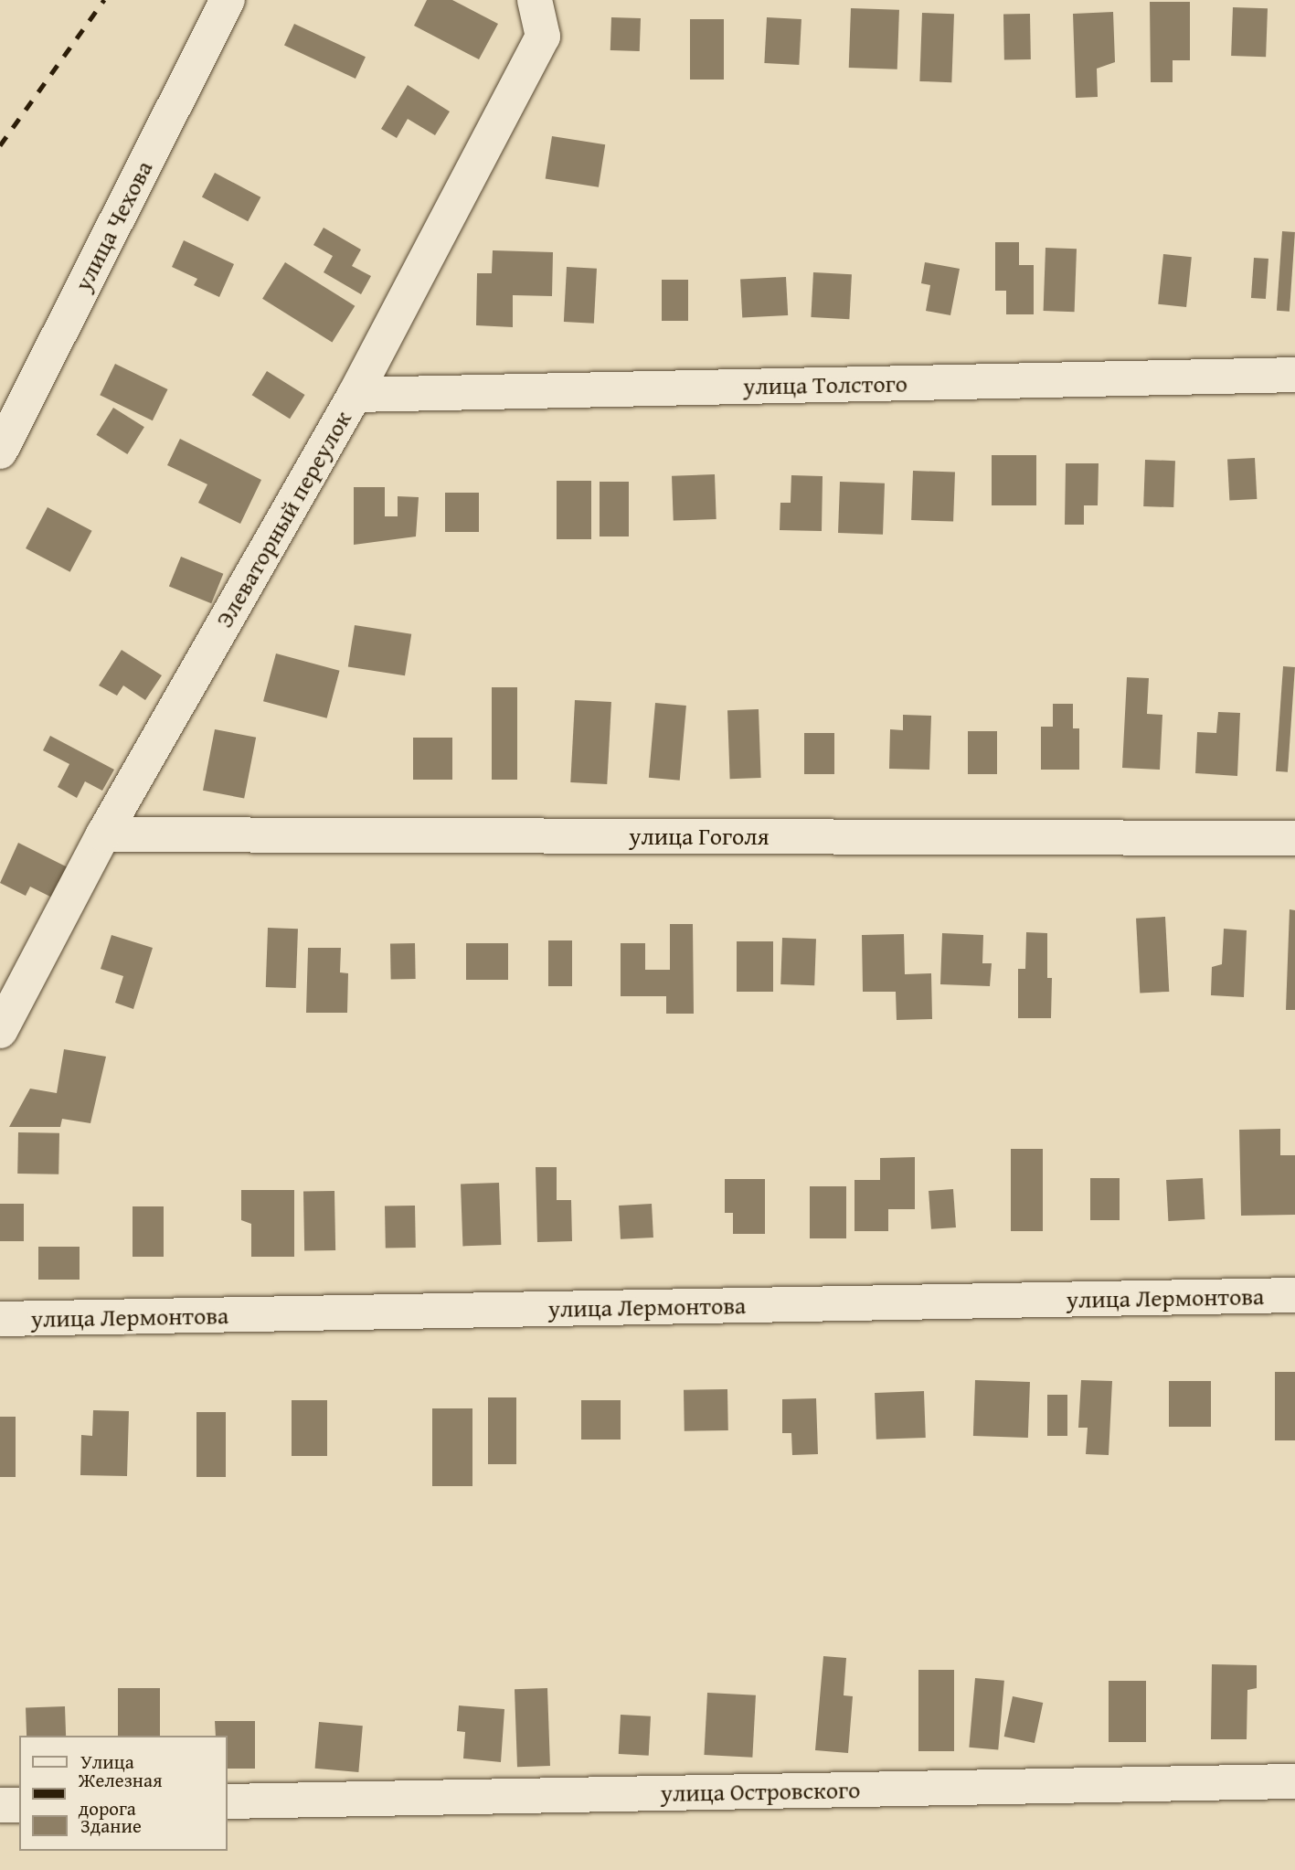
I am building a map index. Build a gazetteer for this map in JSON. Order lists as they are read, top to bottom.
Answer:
{
  "streets": {
    "street": [
      "улица Чехова",
      "улица Толстого",
      "Элеваторный переулок",
      "улица Гоголя",
      "улица Лермонтова",
      "улица Островского"
    ]
  },
  "crossings": [
    ["улица Толстого", "Элеваторный переулок"],
    ["Элеваторный переулок", "улица Гоголя"]
  ],
  "legend": ["Улица", "Железная дорога", "Здание"]
}
